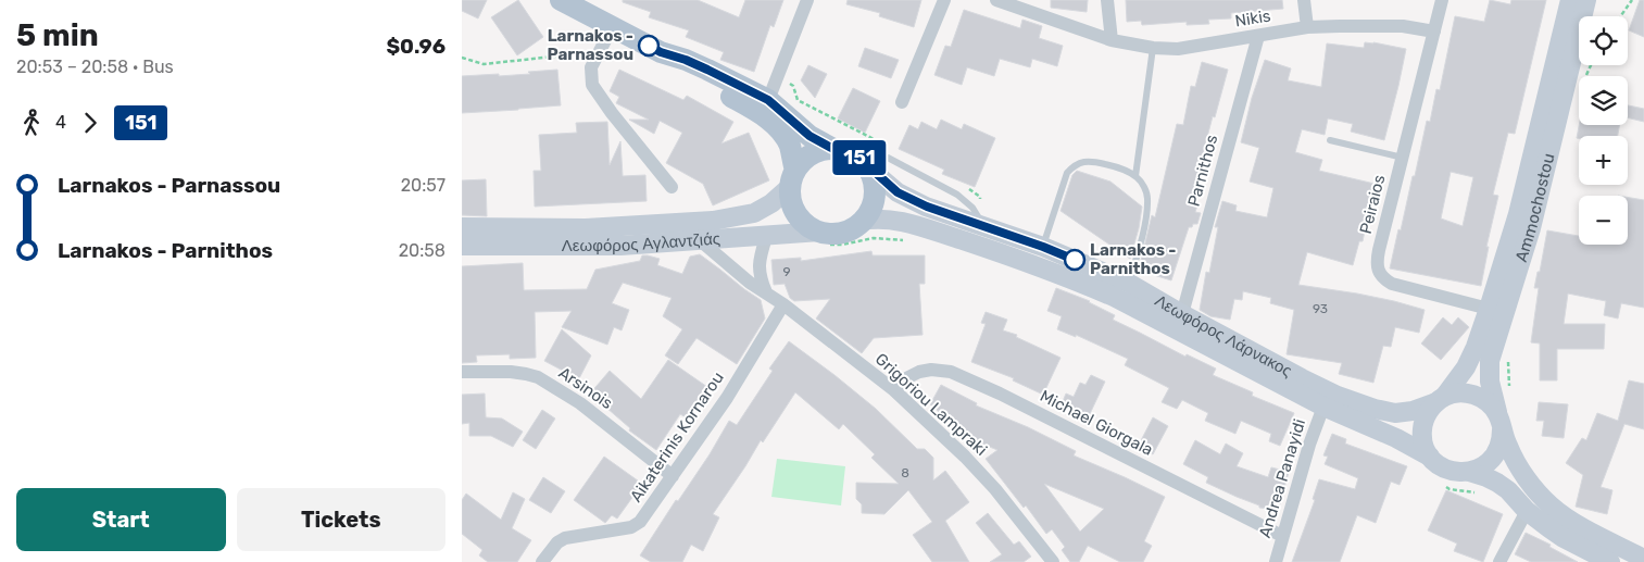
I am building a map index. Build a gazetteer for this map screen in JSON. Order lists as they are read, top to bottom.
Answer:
{
  "streets": {
    "main road": ["Ammochostou", "Λεωφόρος Αγλαντζιάς", "Λεωφόρος Λάρνακος"],
    "street": [
      "Nikis",
      "Parnithos",
      "Peiraios",
      "Arsinois",
      "Grigoriou Lampraki",
      "Michael Giorgala",
      "Aikaterinis Kornarou",
      "Andrea Panayidi"
    ]
  },
  "crossings": [
    ["Nikis", "Parnithos"],
    ["Nikis", "Peiraios"],
    ["Parnithos", "Λεωφόρος Λάρνακος"],
    ["Peiraios", "Ammochostou"],
    ["Ammochostou", "Λεωφόρος Λάρνακος"],
    ["Λεωφόρος Αγλαντζιάς", "Λεωφόρος Λάρνακος"],
    ["Λεωφόρος Αγλαντζιάς", "Grigoriou Lampraki"],
    ["Λεωφόρος Λάρνακος", "Andrea Panayidi"],
    ["Arsinois", "Aikaterinis Kornarou"],
    ["Grigoriou Lampraki", "Michael Giorgala"],
    ["Grigoriou Lampraki", "Aikaterinis Kornarou"],
    ["Michael Giorgala", "Andrea Panayidi"]
  ],
  "places": ["Larnakos - Parnassou", "Larnakos - Parnithos"],
  "lines": ["bus line 151"],
  "house_numbers": ["9", "93", "8"],
  "page": {
    "heading": ["5 min", "20:53 – 20:58 · Bus", "$0.96"],
    "on_map": "151",
    "map_buttons": ["+", "−"],
    "legs": ["4", "151"],
    "list": [
      {
        "name": "Larnakos - Parnassou",
        "value": "20:57"
      },
      {
        "name": "Larnakos - Parnithos",
        "value": "20:58"
      }
    ],
    "buttons": ["Start", "Tickets"]
  }
}
